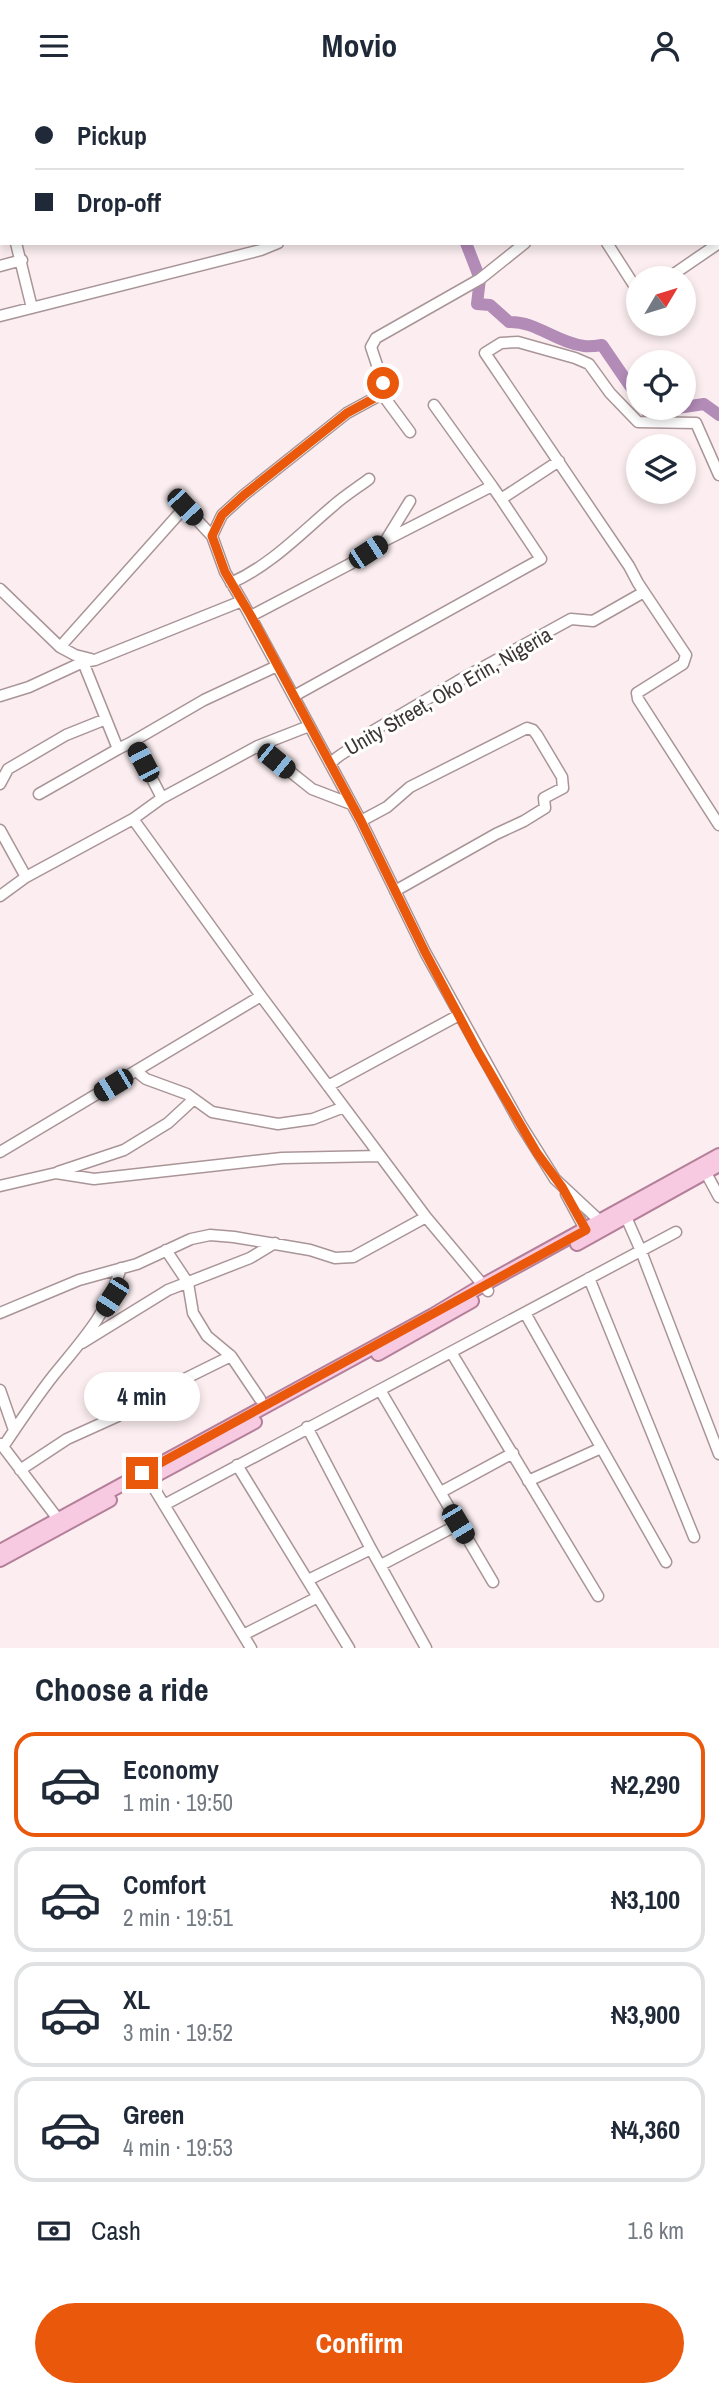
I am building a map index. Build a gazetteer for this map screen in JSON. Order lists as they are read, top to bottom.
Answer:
{
  "streets": {
    "street": ["Unity Street, Oko Erin, Nigeria"]
  },
  "north": "top right",
  "page": {
    "header": "Movio",
    "banner": ["Pickup", "Drop-off"],
    "bubble": "4 min",
    "heading": "Choose a ride",
    "list": [
      {
        "name": "Economy",
        "note": "1 min · 19:50",
        "value": "₦2,290"
      },
      {
        "name": "Comfort",
        "note": "2 min · 19:51",
        "value": "₦3,100"
      },
      {
        "name": "XL",
        "note": "3 min · 19:52",
        "value": "₦3,900"
      },
      {
        "name": "Green",
        "note": "4 min · 19:53",
        "value": "₦4,360"
      }
    ],
    "pay": ["Cash", "1.6 km"],
    "buttons": "Confirm"
  }
}
